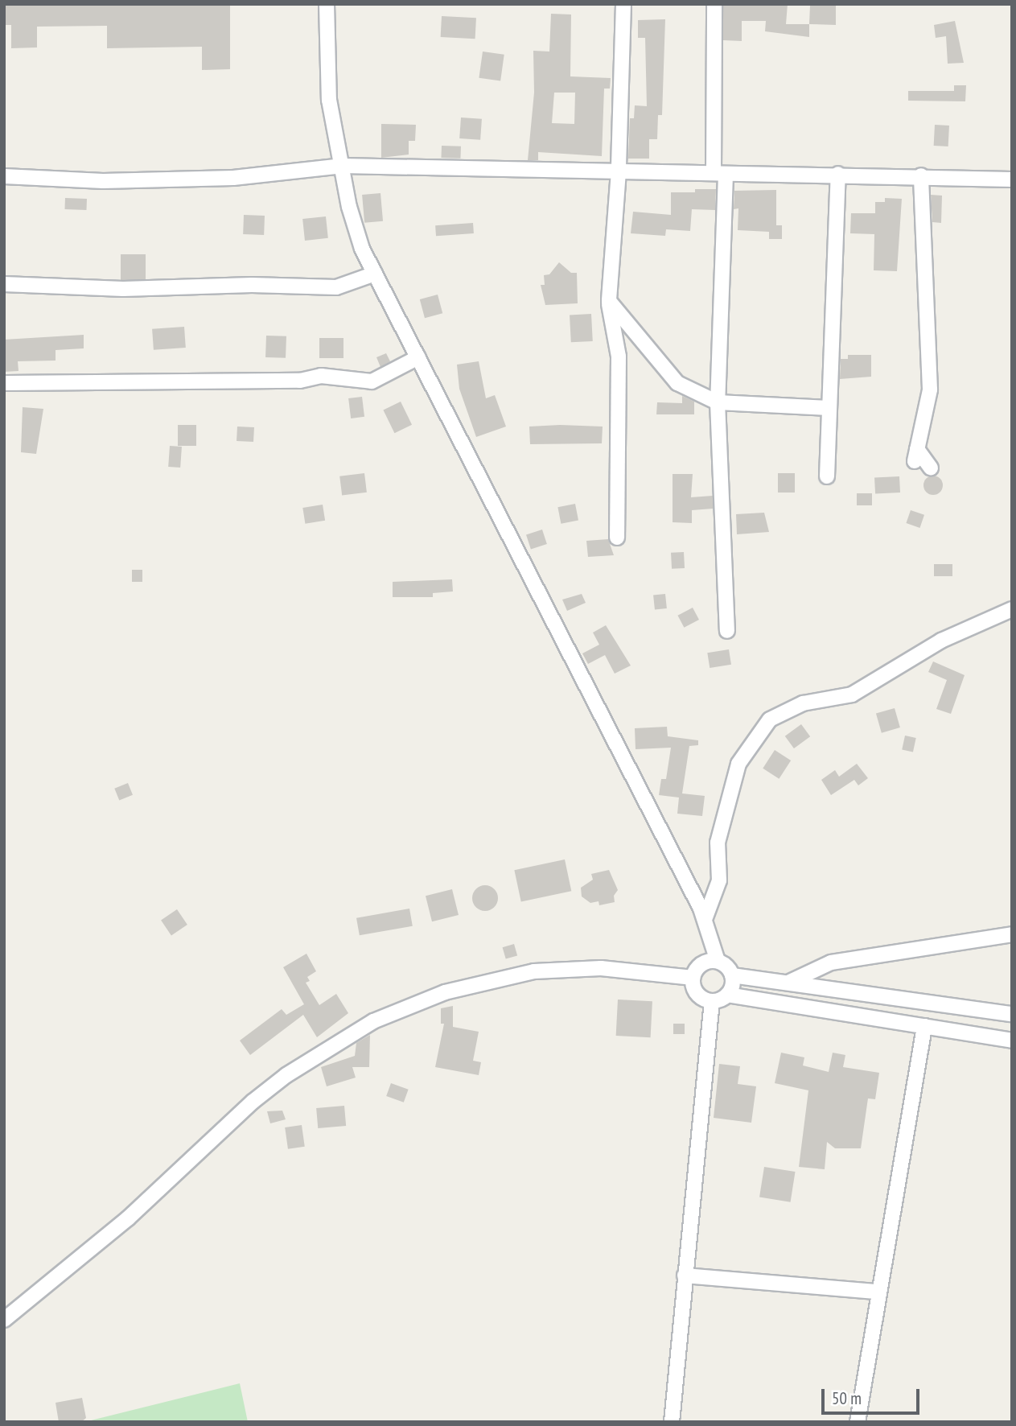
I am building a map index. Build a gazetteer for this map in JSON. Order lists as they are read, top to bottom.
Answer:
{
  "scale_bar": "50 m"
}
